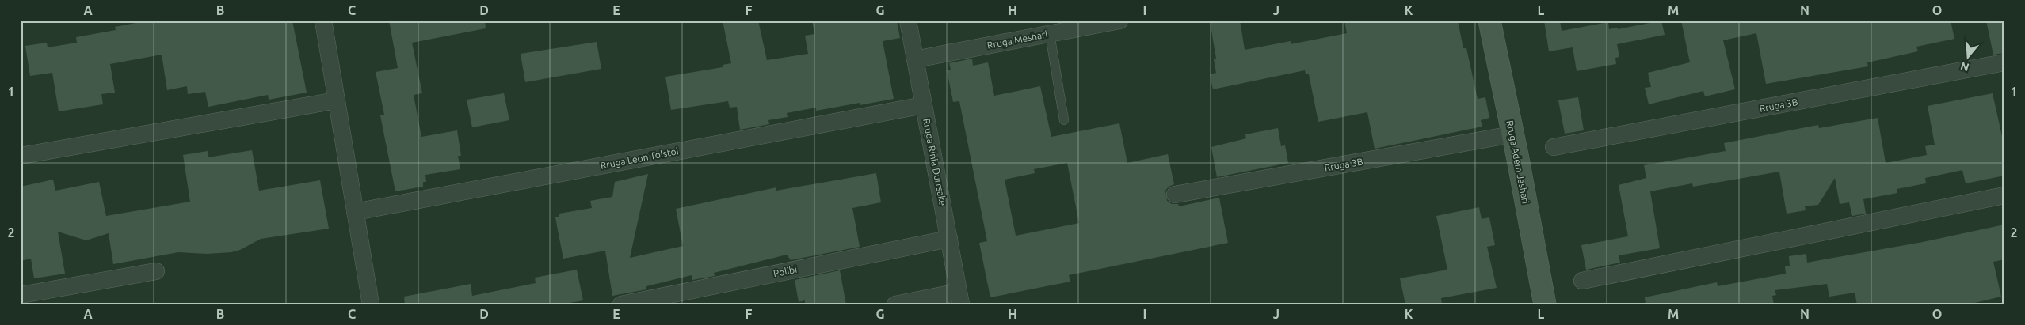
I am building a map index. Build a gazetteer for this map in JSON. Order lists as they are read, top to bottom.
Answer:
{
  "streets": {
    "street": [
      "Rruga Meshari",
      "Rruga 3B",
      "Rruga Leon Tolstoi",
      "Rruga Rinia Durrsake",
      "Rruga Adem Jashari",
      "Polibi"
    ]
  },
  "crossings": [
    ["Rruga Meshari", "Rruga Rinia Durrsake"],
    ["Rruga 3B", "Rruga Adem Jashari"],
    ["Rruga Leon Tolstoi", "Rruga Rinia Durrsake"],
    ["Rruga Rinia Durrsake", "Polibi"]
  ],
  "north": "bottom",
  "grid": {
    "columns": [
      "A",
      "B",
      "C",
      "D",
      "E",
      "F",
      "G",
      "H",
      "I",
      "J",
      "K",
      "L",
      "M",
      "N",
      "O"
    ],
    "rows": ["1", "2"]
  }
}
